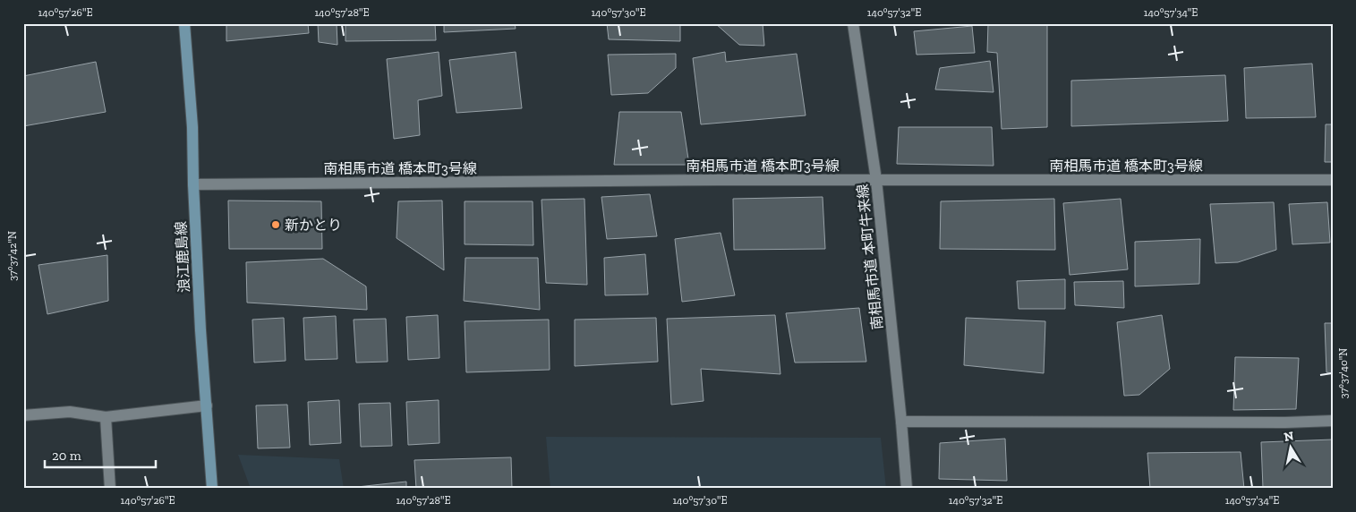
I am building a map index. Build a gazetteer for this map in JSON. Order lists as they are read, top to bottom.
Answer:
{
  "streets": {
    "main road": ["浪江鹿島線"],
    "street": ["南相馬市道 橋本町3号線", "南相馬市道 本町牛来線"]
  },
  "crossings": [
    ["南相馬市道 橋本町3号線", "浪江鹿島線"],
    ["南相馬市道 橋本町3号線", "南相馬市道 本町牛来線"]
  ],
  "places": ["新かとり"],
  "scale_bar": "20 m",
  "north": "top",
  "coordinates": [
    "140°57'26\"E",
    "140°57'28\"E",
    "140°57'30\"E",
    "140°57'32\"E",
    "140°57'34\"E",
    "37°37'42\"N",
    "37°37'40\"N"
  ]
}
